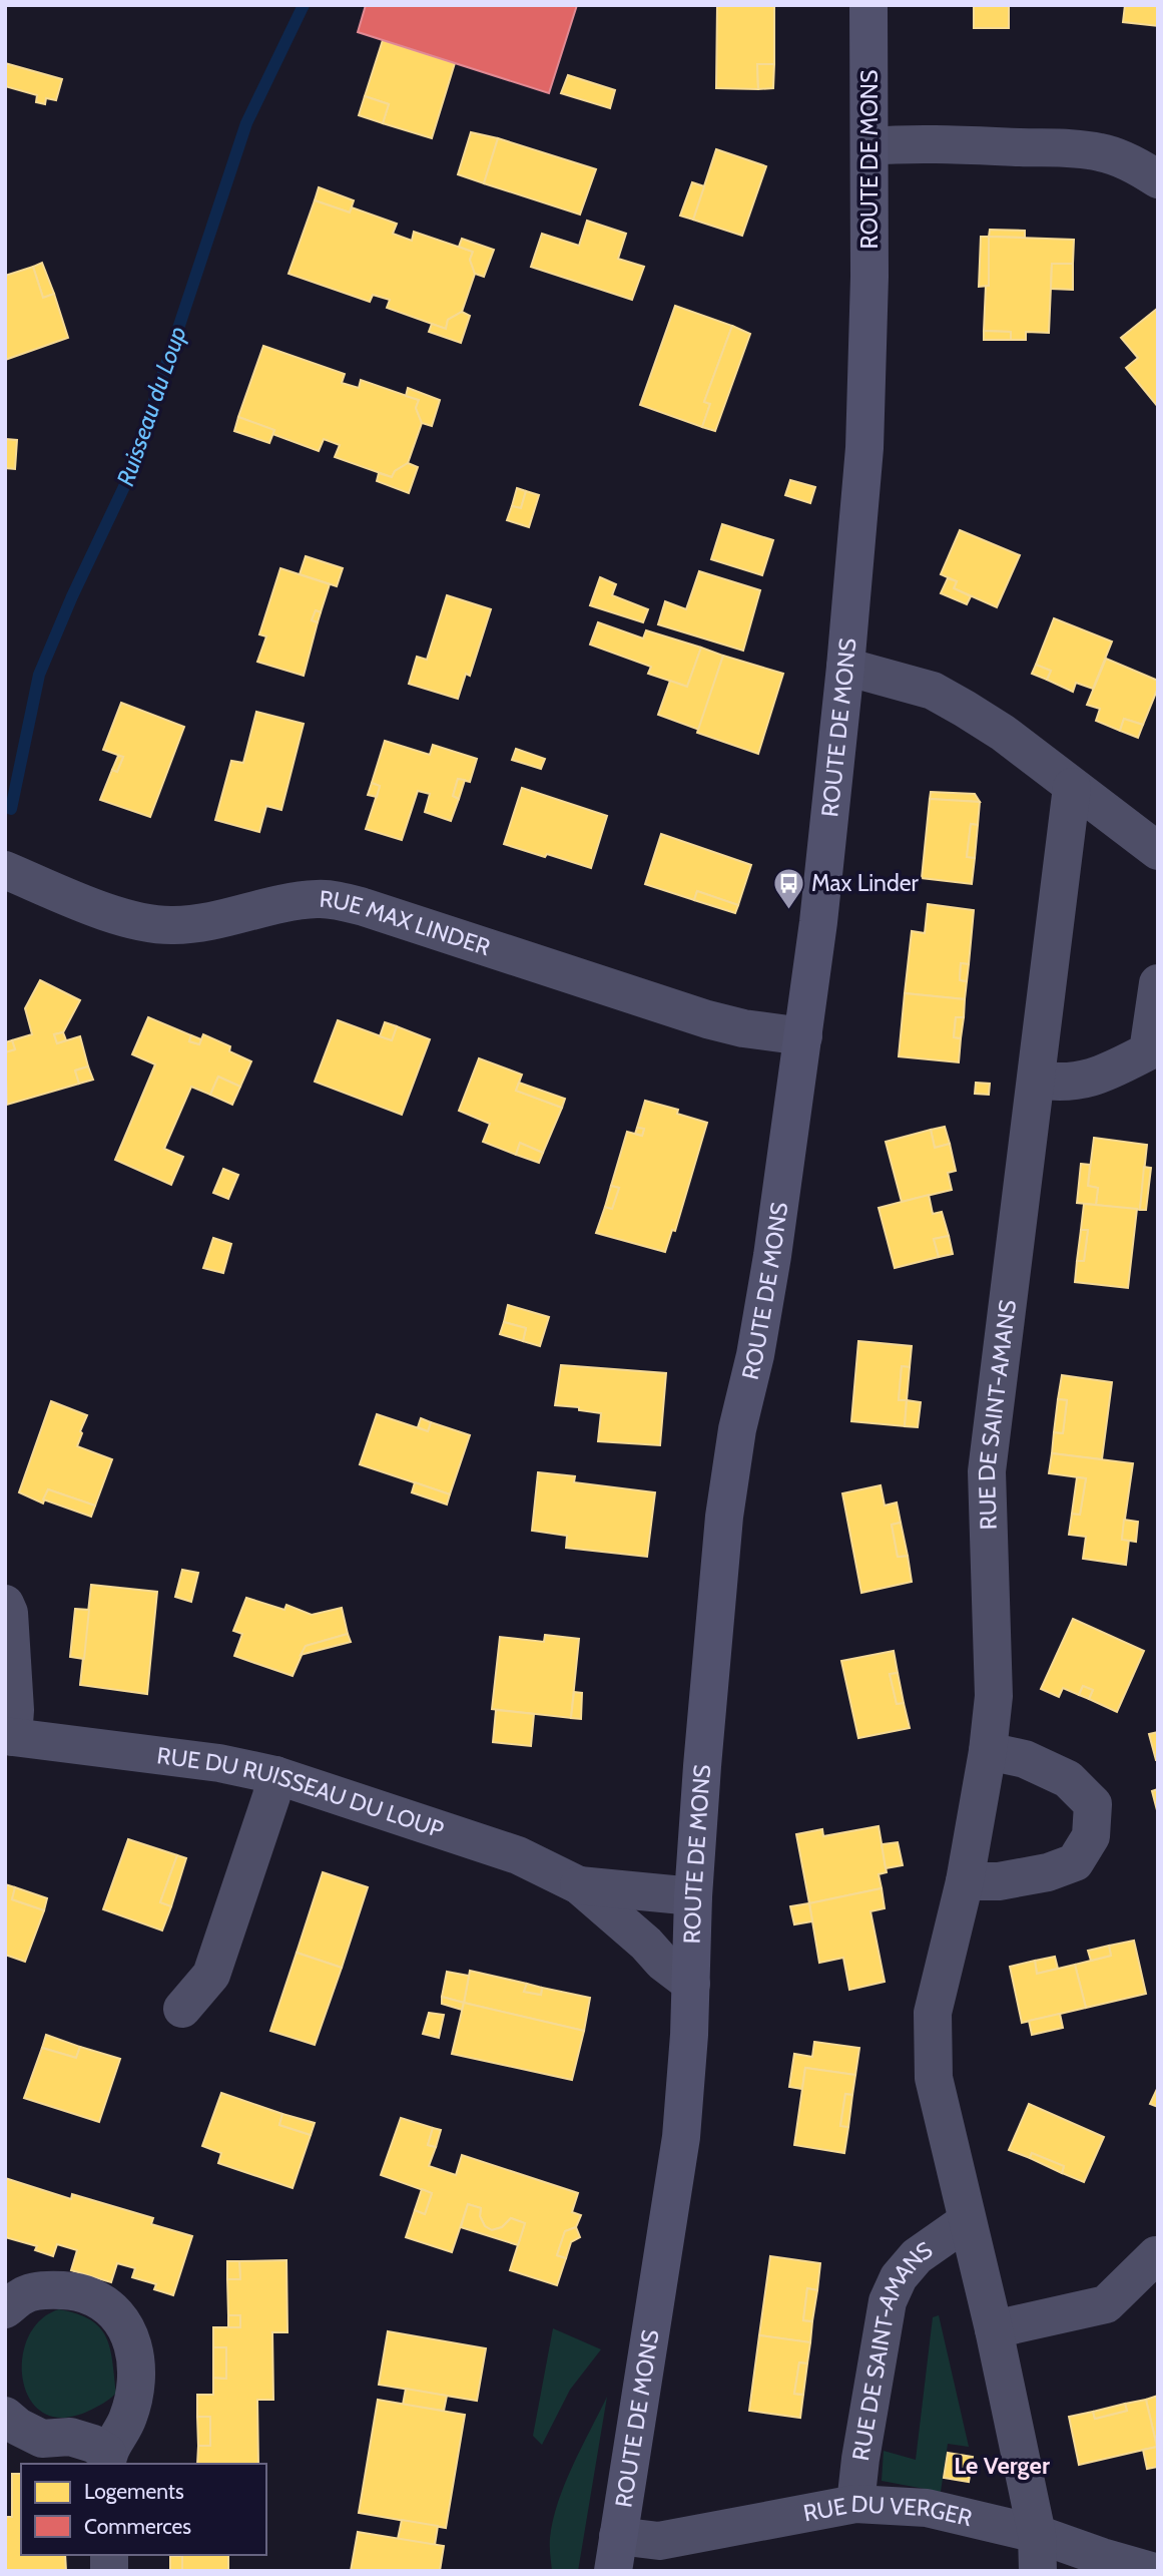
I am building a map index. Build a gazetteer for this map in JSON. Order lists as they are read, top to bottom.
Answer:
{
  "streets": {
    "main road": ["ROUTE DE MONS"],
    "street": [
      "RUE MAX LINDER",
      "RUE DE SAINT-AMANS",
      "RUE DU RUISSEAU DU LOUP",
      "RUE DU VERGER"
    ]
  },
  "crossings": [
    ["ROUTE DE MONS", "RUE MAX LINDER"],
    ["ROUTE DE MONS", "RUE DU RUISSEAU DU LOUP"],
    ["ROUTE DE MONS", "RUE DU VERGER"],
    ["RUE DE SAINT-AMANS", "RUE DU VERGER"]
  ],
  "districts": ["Le Verger"],
  "water": ["Ruisseau du Loup"],
  "places": {
    "bus stop": ["Max Linder"]
  },
  "legend": ["Logements", "Commerces"]
}
